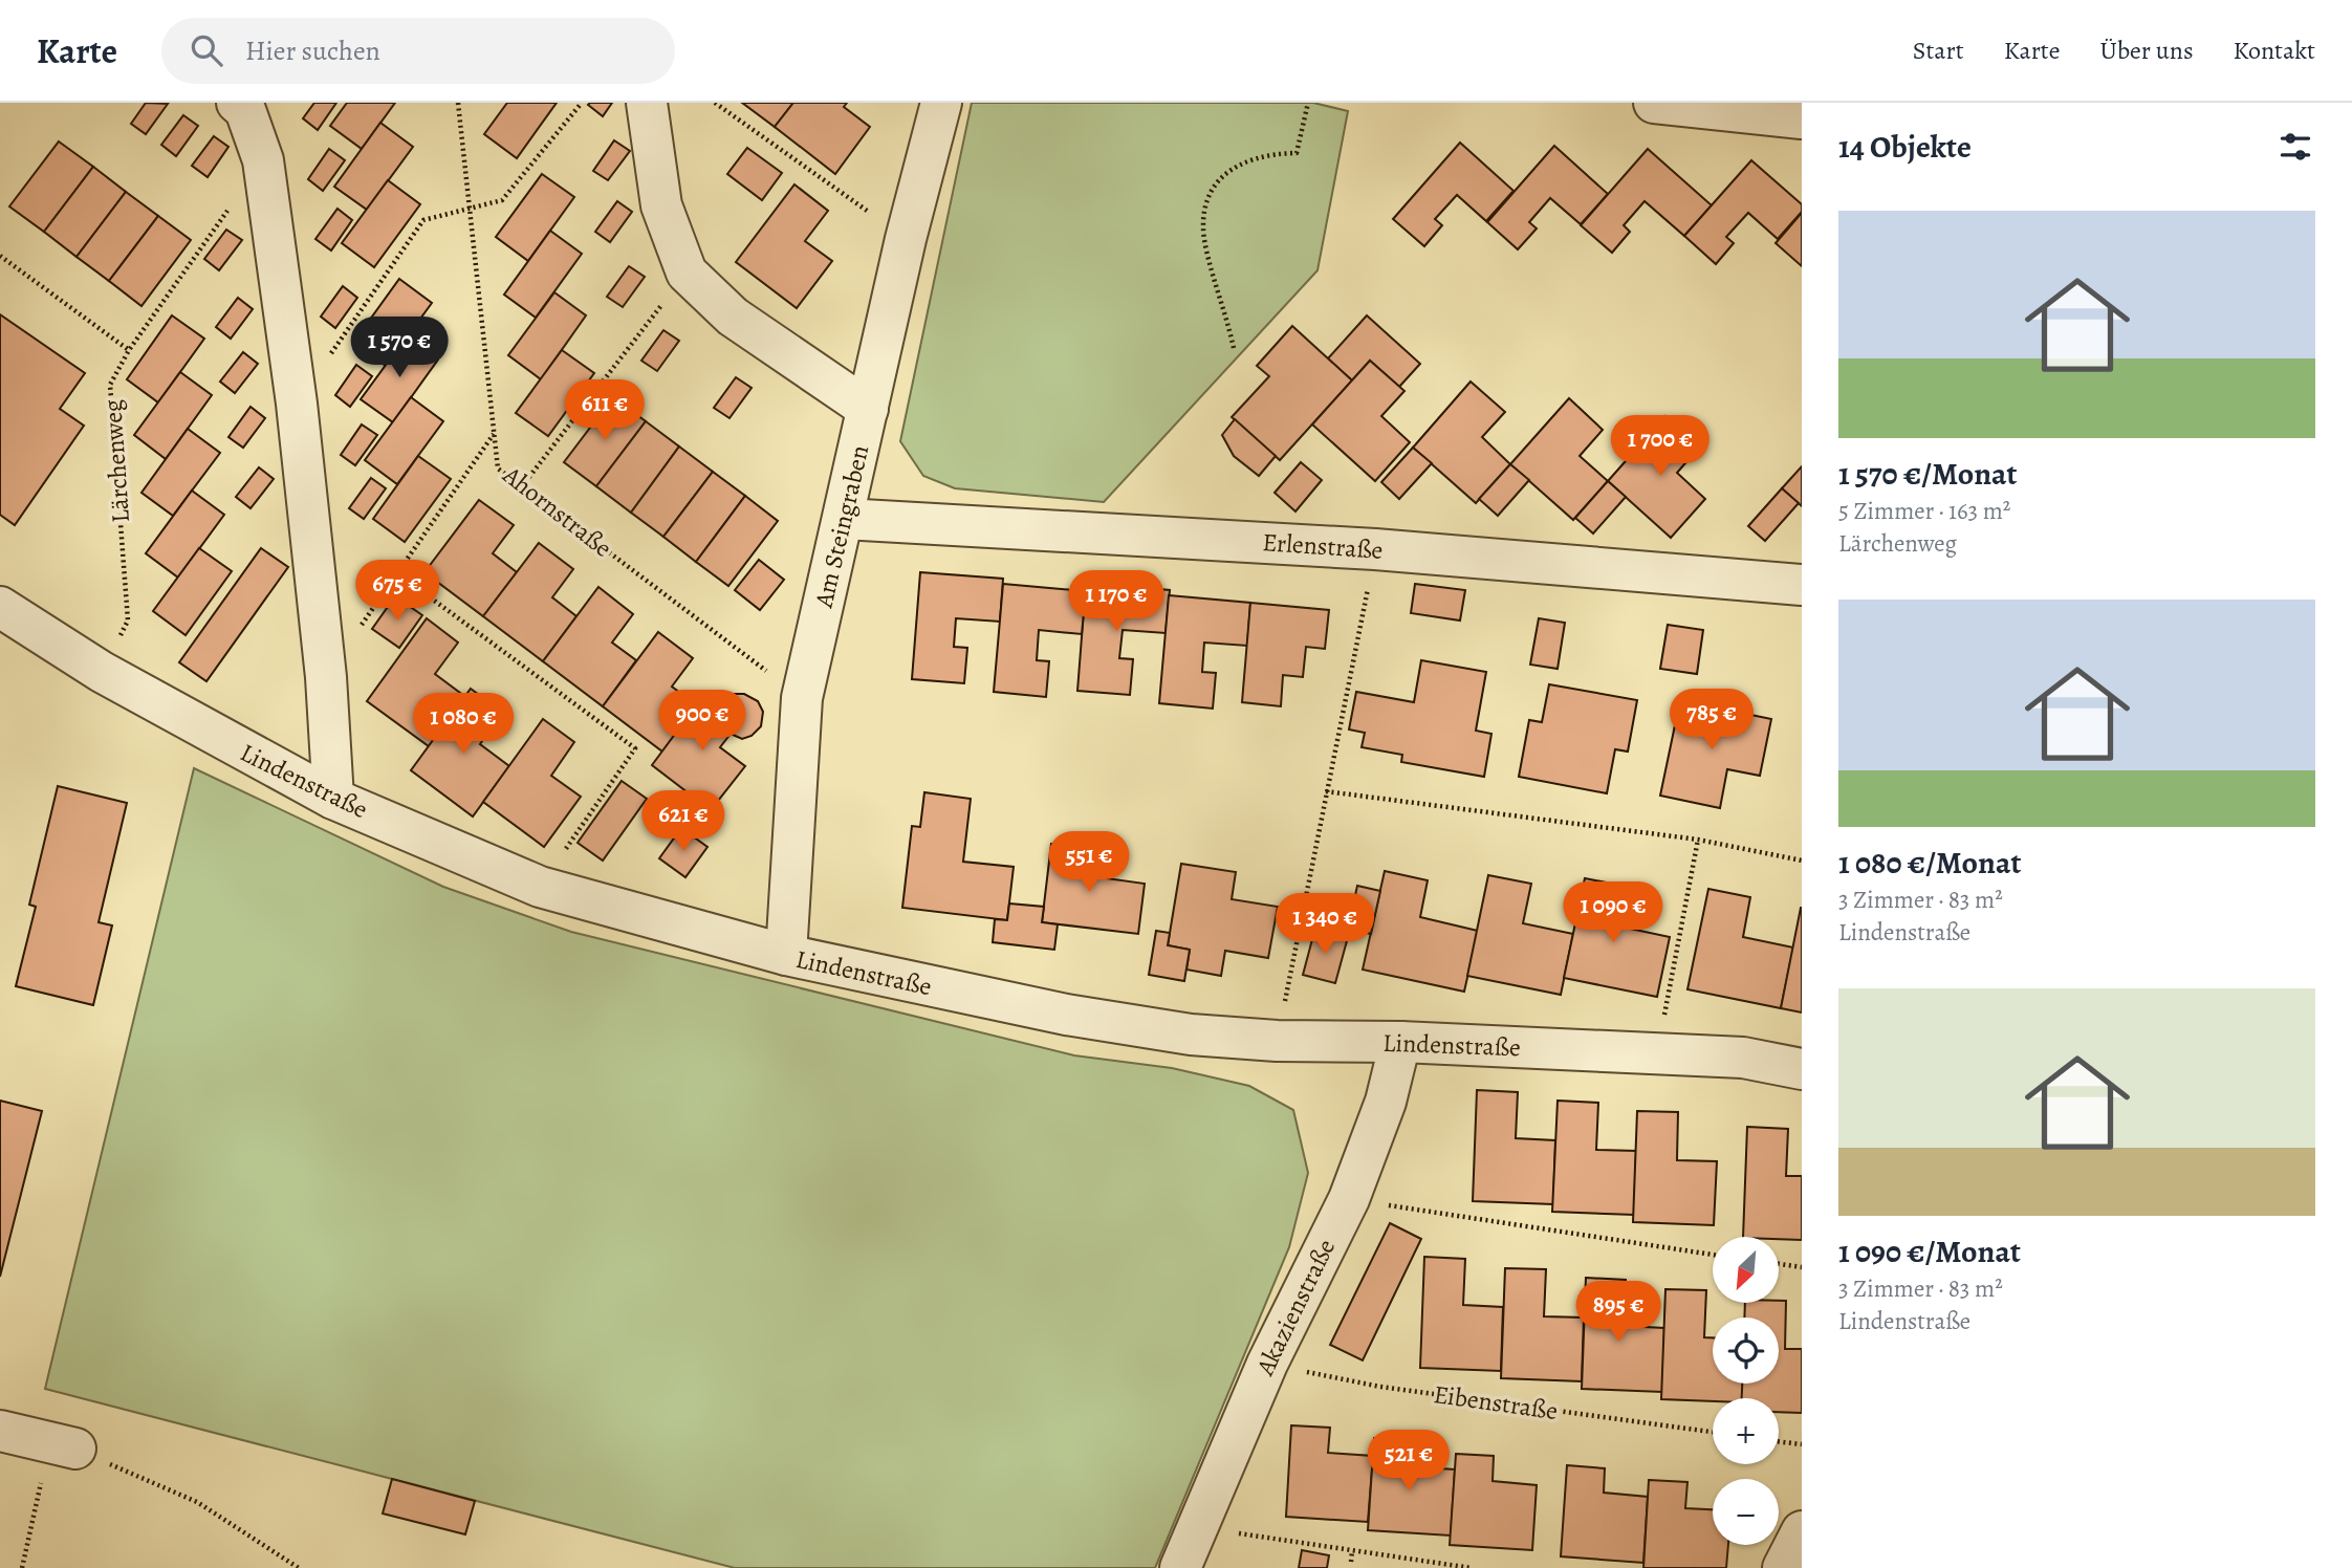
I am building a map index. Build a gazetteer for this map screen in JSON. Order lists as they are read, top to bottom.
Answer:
{
  "streets": {
    "street": [
      "Am Steingraben",
      "Erlenstraße",
      "Lindenstraße",
      "Akazienstraße"
    ],
    "path": ["Lärchenweg", "Ahornstraße", "Eibenstraße"]
  },
  "crossings": [
    ["Lärchenweg", "Lindenstraße"],
    ["Ahornstraße", "Am Steingraben"],
    ["Am Steingraben", "Erlenstraße"],
    ["Am Steingraben", "Lindenstraße"],
    ["Lindenstraße", "Akazienstraße"],
    ["Akazienstraße", "Eibenstraße"]
  ],
  "north": "bottom left",
  "page": {
    "header": "Karte",
    "search": "Hier suchen",
    "nav": [
      "Start",
      "Karte",
      "Über uns",
      "Kontakt"
    ],
    "heading": "14 Objekte",
    "list": [
      {
        "name": "1 570 €/Monat",
        "note": "5 Zimmer · 163 m² · Lärchenweg"
      },
      {
        "name": "1 080 €/Monat",
        "note": "3 Zimmer · 83 m² · Lindenstraße"
      },
      {
        "name": "1 090 €/Monat",
        "note": "3 Zimmer · 83 m² · Lindenstraße"
      }
    ],
    "price": [
      "1 570 €",
      "611 €",
      "1 700 €",
      "675 €",
      "1 170 €",
      "785 €",
      "900 €",
      "1 080 €",
      "621 €",
      "551 €",
      "1 090 €",
      "1 340 €",
      "895 €",
      "521 €"
    ],
    "map_buttons": ["+", "−"]
  }
}
